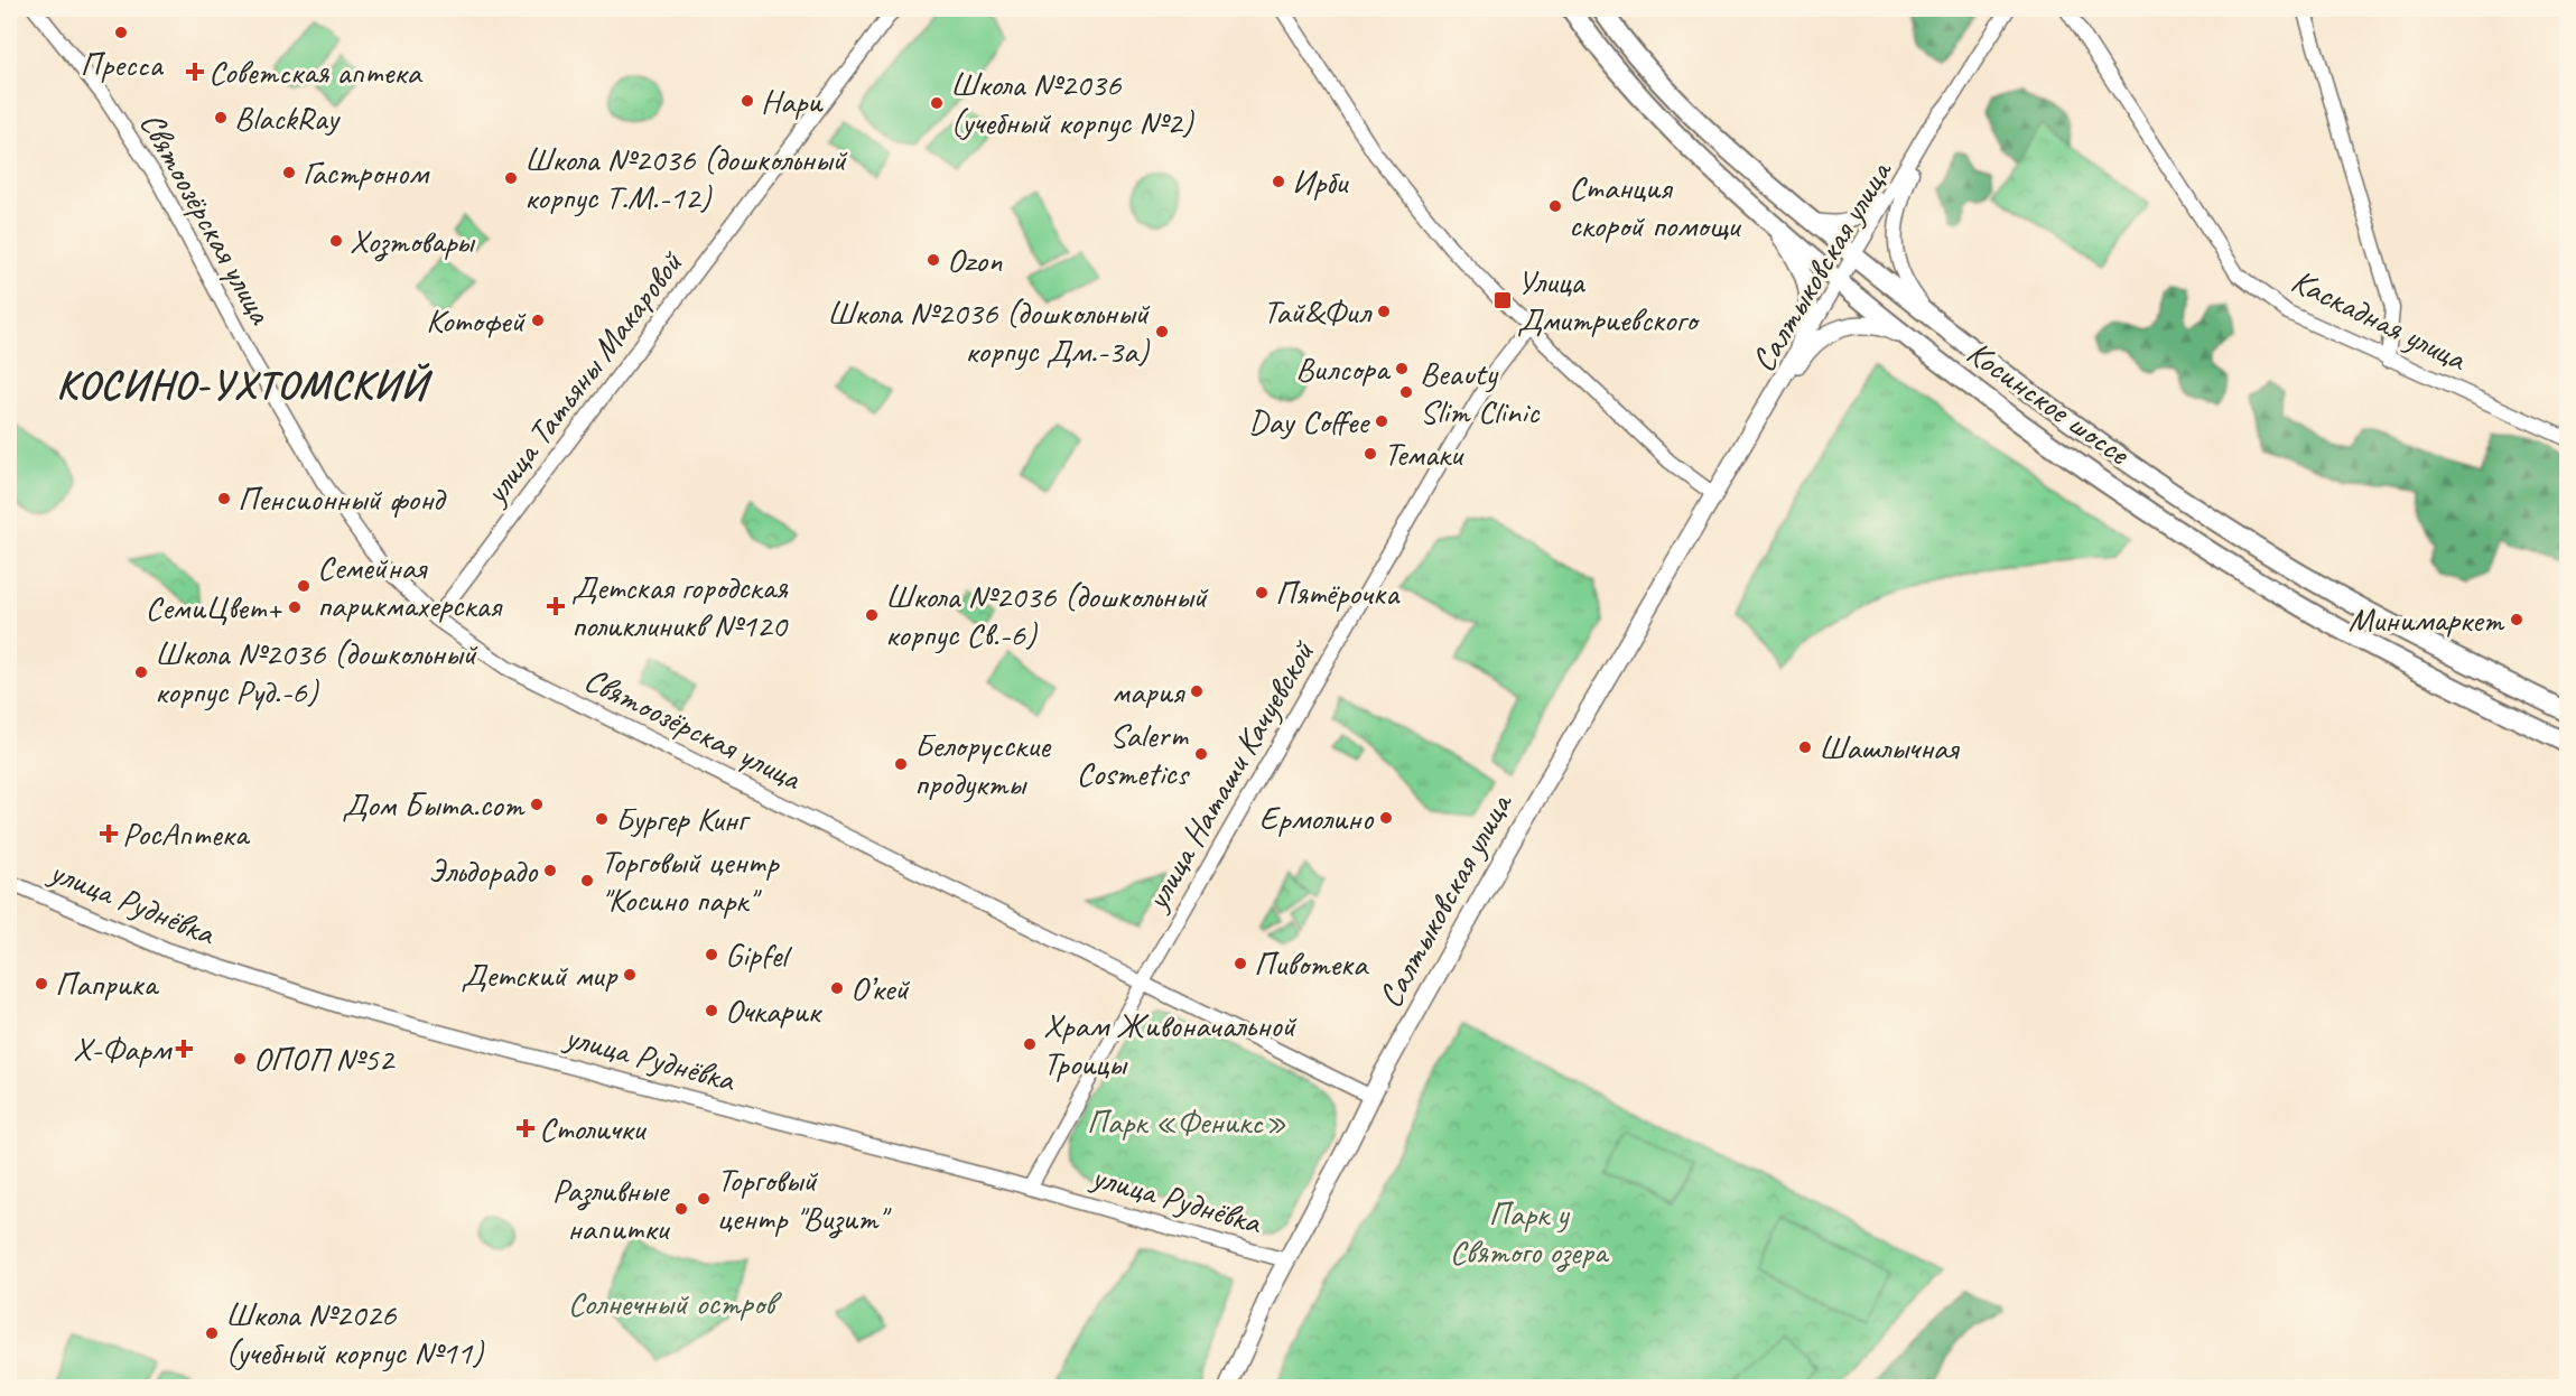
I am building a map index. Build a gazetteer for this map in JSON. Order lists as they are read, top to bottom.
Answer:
{
  "streets": {
    "highway": ["Косинское шоссе"],
    "main road": ["Салтыковская улица"],
    "street": [
      "Святоозёрская улица",
      "Каскадная улица",
      "улица Татьяны Макаровой",
      "улица Наташи Качуевской",
      "улица Руднёвка"
    ]
  },
  "crossings": [
    ["Святоозёрская улица", "Салтыковская улица"],
    ["Святоозёрская улица", "улица Татьяны Макаровой"],
    ["Святоозёрская улица", "улица Наташи Качуевской"],
    ["Салтыковская улица", "Косинское шоссе"],
    ["Салтыковская улица", "улица Руднёвка"],
    ["улица Наташи Качуевской", "улица Руднёвка"]
  ],
  "districts": ["КОСИНО-УХТОМСКИЙ"],
  "parks": ["Парк «Феникс»", "Парк у Святого озера", "Солнечный остров"],
  "places": {
    "other": [
      "Пресса",
      "Нари",
      "Школа №2036 (учебный корпус №2)",
      "BlackRay",
      "Гастроном",
      "Школа №2036 (дошкольный корпус Т.М.-12)",
      "Ирби",
      "Станция скорой помощи",
      "Хозтовары",
      "Ozon",
      "Тай&Фил",
      "Котофей",
      "Школа №2036 (дошкольный корпус Дм.-3а)",
      "Вилсора",
      "Beauty Slim Clinic",
      "Day Coffee",
      "Темаки",
      "Пенсионный фонд",
      "Семейная парикмахерская",
      "Пятёрочка",
      "СемиЦвет+",
      "Школа №2036 (дошкольный корпус Св.-6)",
      "Минимаркет",
      "Школа №2036 (дошкольный корпус Руд.-6)",
      "мария",
      "Шашлычная",
      "Salerm Cosmetics",
      "Белорусские продукты",
      "Дом Быта.com",
      "Ермолино",
      "Бургер Кинг",
      "Эльдорадо",
      "Торговый центр \"Косино парк\"",
      "Gipfel",
      "Пивотека",
      "Детский мир",
      "Паприка",
      "О’кей",
      "Очкарик",
      "Храм Живоначальной Троицы",
      "ОПОП №52",
      "Торговый центр \"Визит\"",
      "Разливные напитки",
      "Школа №2026 (учебный корпус №11)"
    ],
    "health": [
      "Советская аптека",
      "Детская городская поликлиникв №120",
      "РосАптека",
      "X-Фарм",
      "Столички"
    ],
    "transit": ["Улица Дмитриевского"]
  }
}
